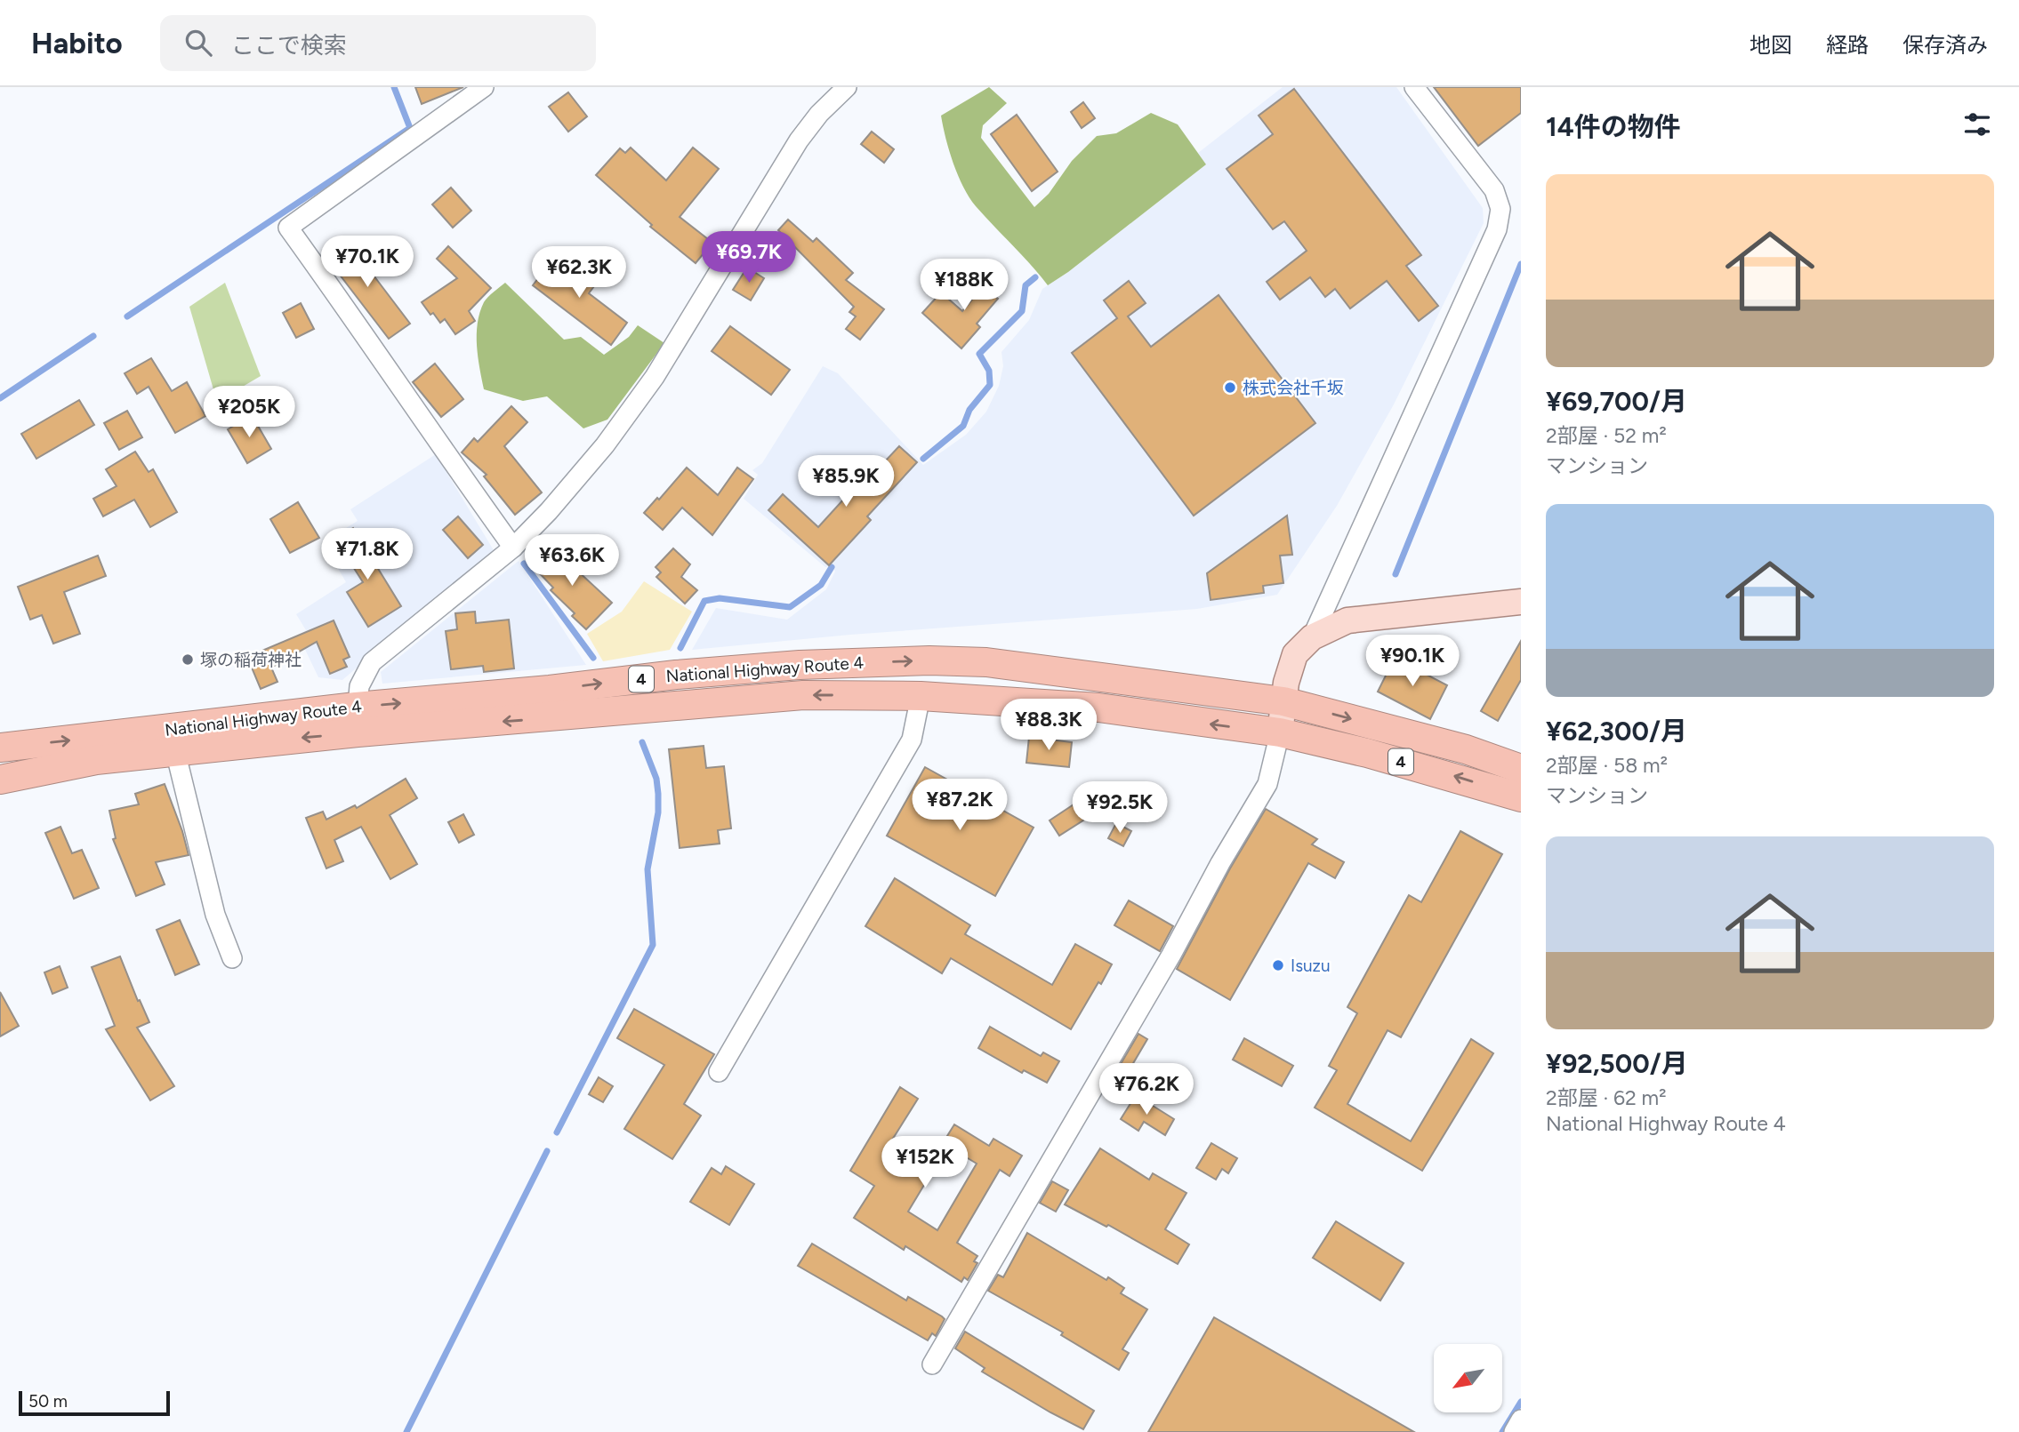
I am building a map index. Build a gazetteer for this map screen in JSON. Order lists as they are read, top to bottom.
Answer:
{
  "streets": {
    "highway": ["National Highway Route 4", "4"]
  },
  "places": ["株式会社千坂", "塚の稲荷神社", "Isuzu"],
  "scale_bar": "50 m",
  "north": "bottom left",
  "page": {
    "header": "Habito",
    "search": "ここで検索",
    "nav": ["地図", "経路", "保存済み"],
    "heading": "14件の物件",
    "list": [
      {
        "name": "¥69,700/月",
        "note": "2部屋 · 52 m² · マンション"
      },
      {
        "name": "¥62,300/月",
        "note": "2部屋 · 58 m² · マンション"
      },
      {
        "name": "¥92,500/月",
        "note": "2部屋 · 62 m² · National Highway Route 4"
      }
    ],
    "price": [
      "¥69.7K",
      "¥70.1K",
      "¥62.3K",
      "¥188K",
      "¥205K",
      "¥85.9K",
      "¥71.8K",
      "¥63.6K",
      "¥90.1K",
      "¥88.3K",
      "¥87.2K",
      "¥92.5K",
      "¥76.2K",
      "¥152K"
    ],
    "scale": "50 m"
  }
}
